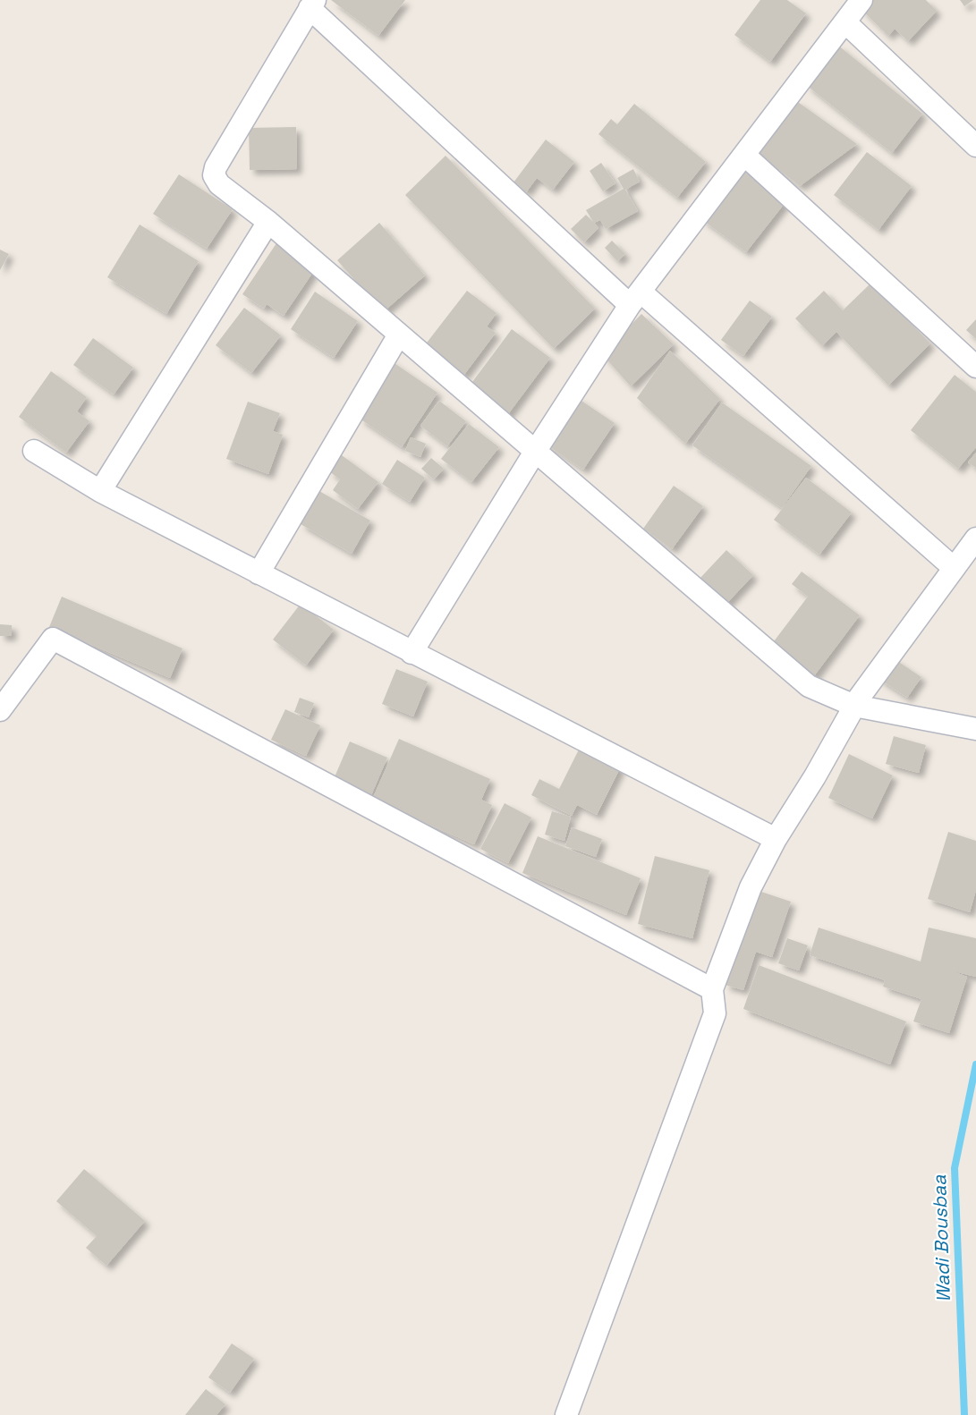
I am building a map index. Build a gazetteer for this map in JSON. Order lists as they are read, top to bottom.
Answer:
{
  "water": ["Wadi Bousbaa"]
}
